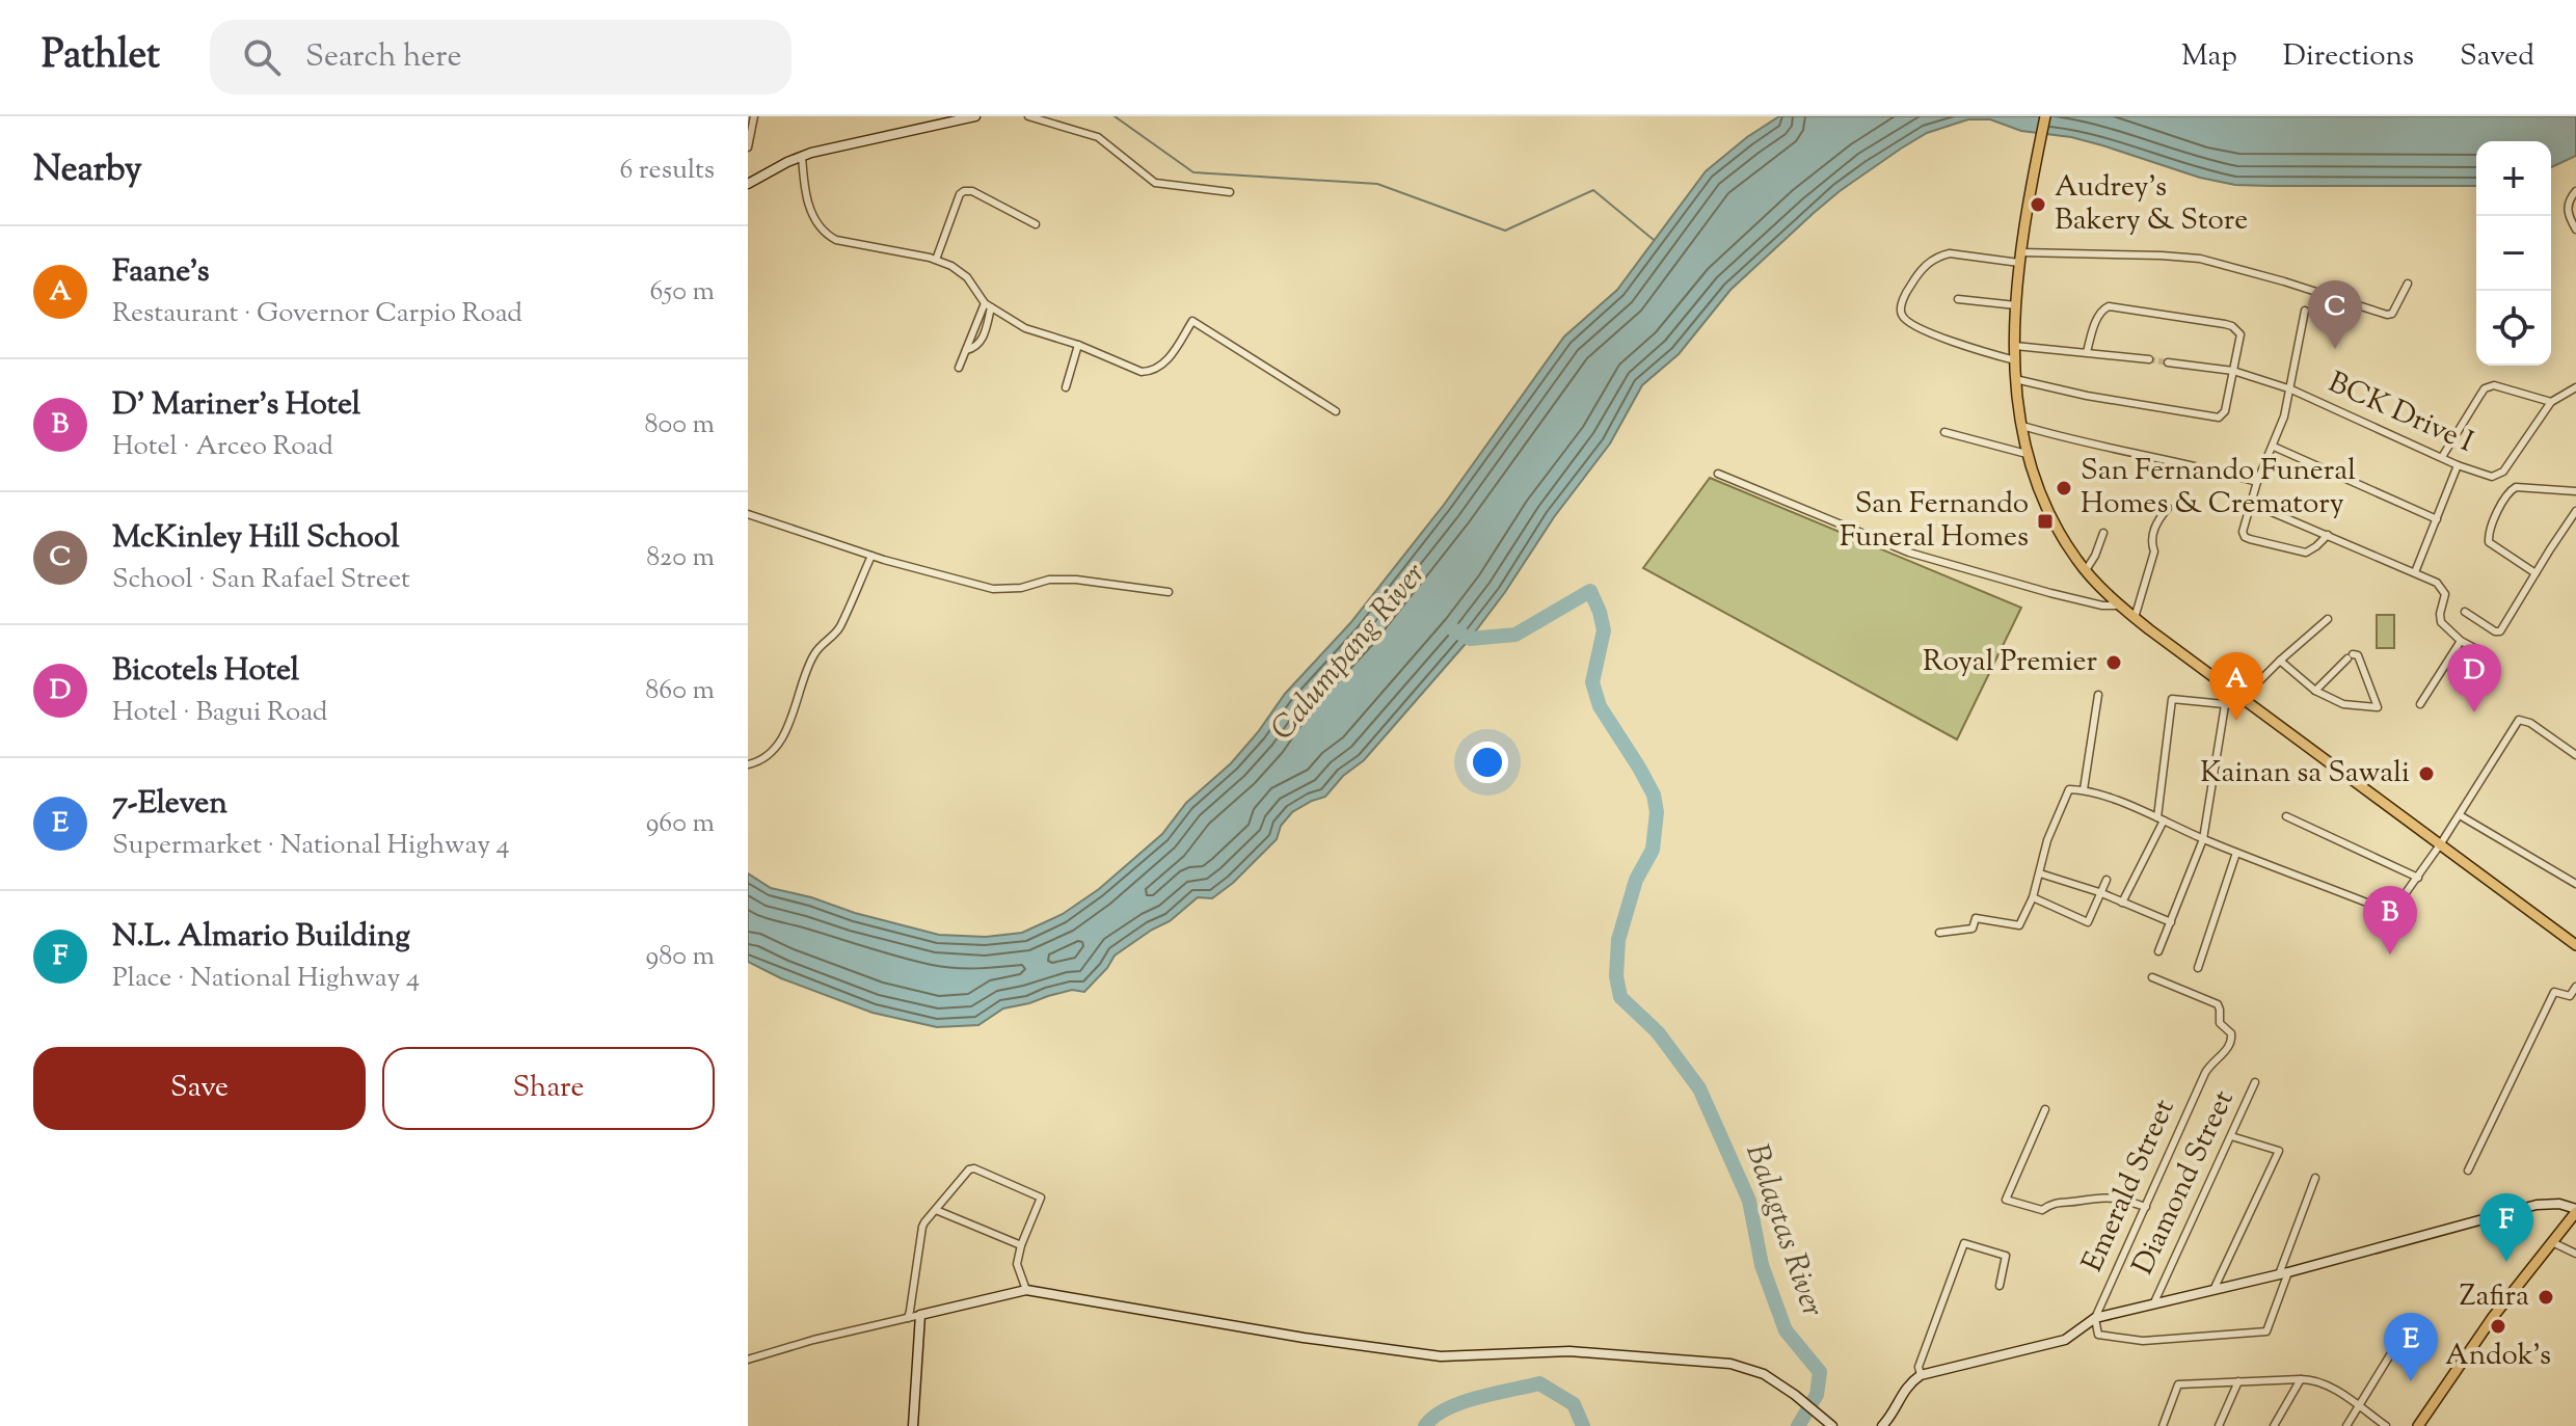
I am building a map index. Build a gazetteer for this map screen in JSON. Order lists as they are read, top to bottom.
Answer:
{
  "streets": {
    "street": ["BCK Drive I", "Diamond Street", "Emerald Street"]
  },
  "water": ["Calumpang River", "Balagtas River"],
  "places": {
    "other": [
      "Audrey's Bakery & Store",
      "San Fernando Funeral Homes & Crematory",
      "Royal Premier",
      "Kainan sa Sawali",
      "Zafira",
      "Andok's"
    ],
    "transit": ["San Fernando Funeral Homes"]
  },
  "page": {
    "header": "Pathlet",
    "search": "Search here",
    "nav": ["Map", "Directions", "Saved"],
    "heading": ["Nearby", "6 results"],
    "map_buttons": ["+", "−"],
    "list": [
      {
        "mark": "A",
        "name": "Faane's",
        "note": "Restaurant · Governor Carpio Road",
        "value": "650 m"
      },
      {
        "mark": "B",
        "name": "D' Mariner's Hotel",
        "note": "Hotel · Arceo Road",
        "value": "800 m"
      },
      {
        "mark": "C",
        "name": "McKinley Hill School",
        "note": "School · San Rafael Street",
        "value": "820 m"
      },
      {
        "mark": "D",
        "name": "Bicotels Hotel",
        "note": "Hotel · Bagui Road",
        "value": "860 m"
      },
      {
        "mark": "E",
        "name": "7-Eleven",
        "note": "Supermarket · National Highway 4",
        "value": "960 m"
      },
      {
        "mark": "F",
        "name": "N.L. Almario Building",
        "note": "Place · National Highway 4",
        "value": "980 m"
      }
    ],
    "pins": [
      "C",
      "D",
      "A",
      "B",
      "F",
      "E"
    ],
    "buttons": ["Save", "Share"]
  }
}
